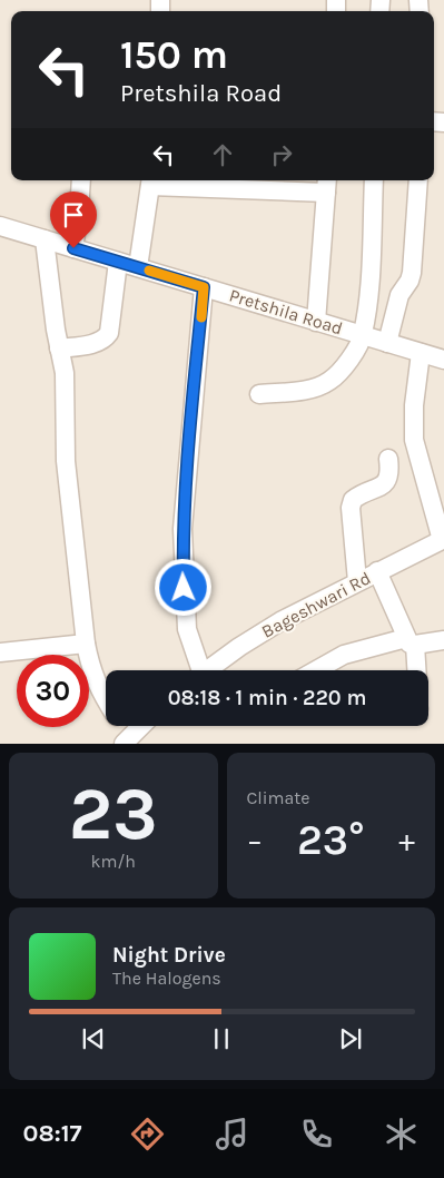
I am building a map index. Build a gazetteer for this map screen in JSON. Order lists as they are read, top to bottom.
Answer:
{
  "streets": {
    "street": ["Pretshila Road", "Bageshwari Rd"]
  },
  "page": {
    "turn": ["150 m", "Pretshila Road"],
    "limit": "30",
    "trip": "08:18 · 1 min · 220 m",
    "tile": [
      ["23", "km/h"],
      "Climate"
    ],
    "heat": ["−", "23°", "+"],
    "song": ["Night Drive", "The Halogens"],
    "tabs": "08:17"
  }
}
